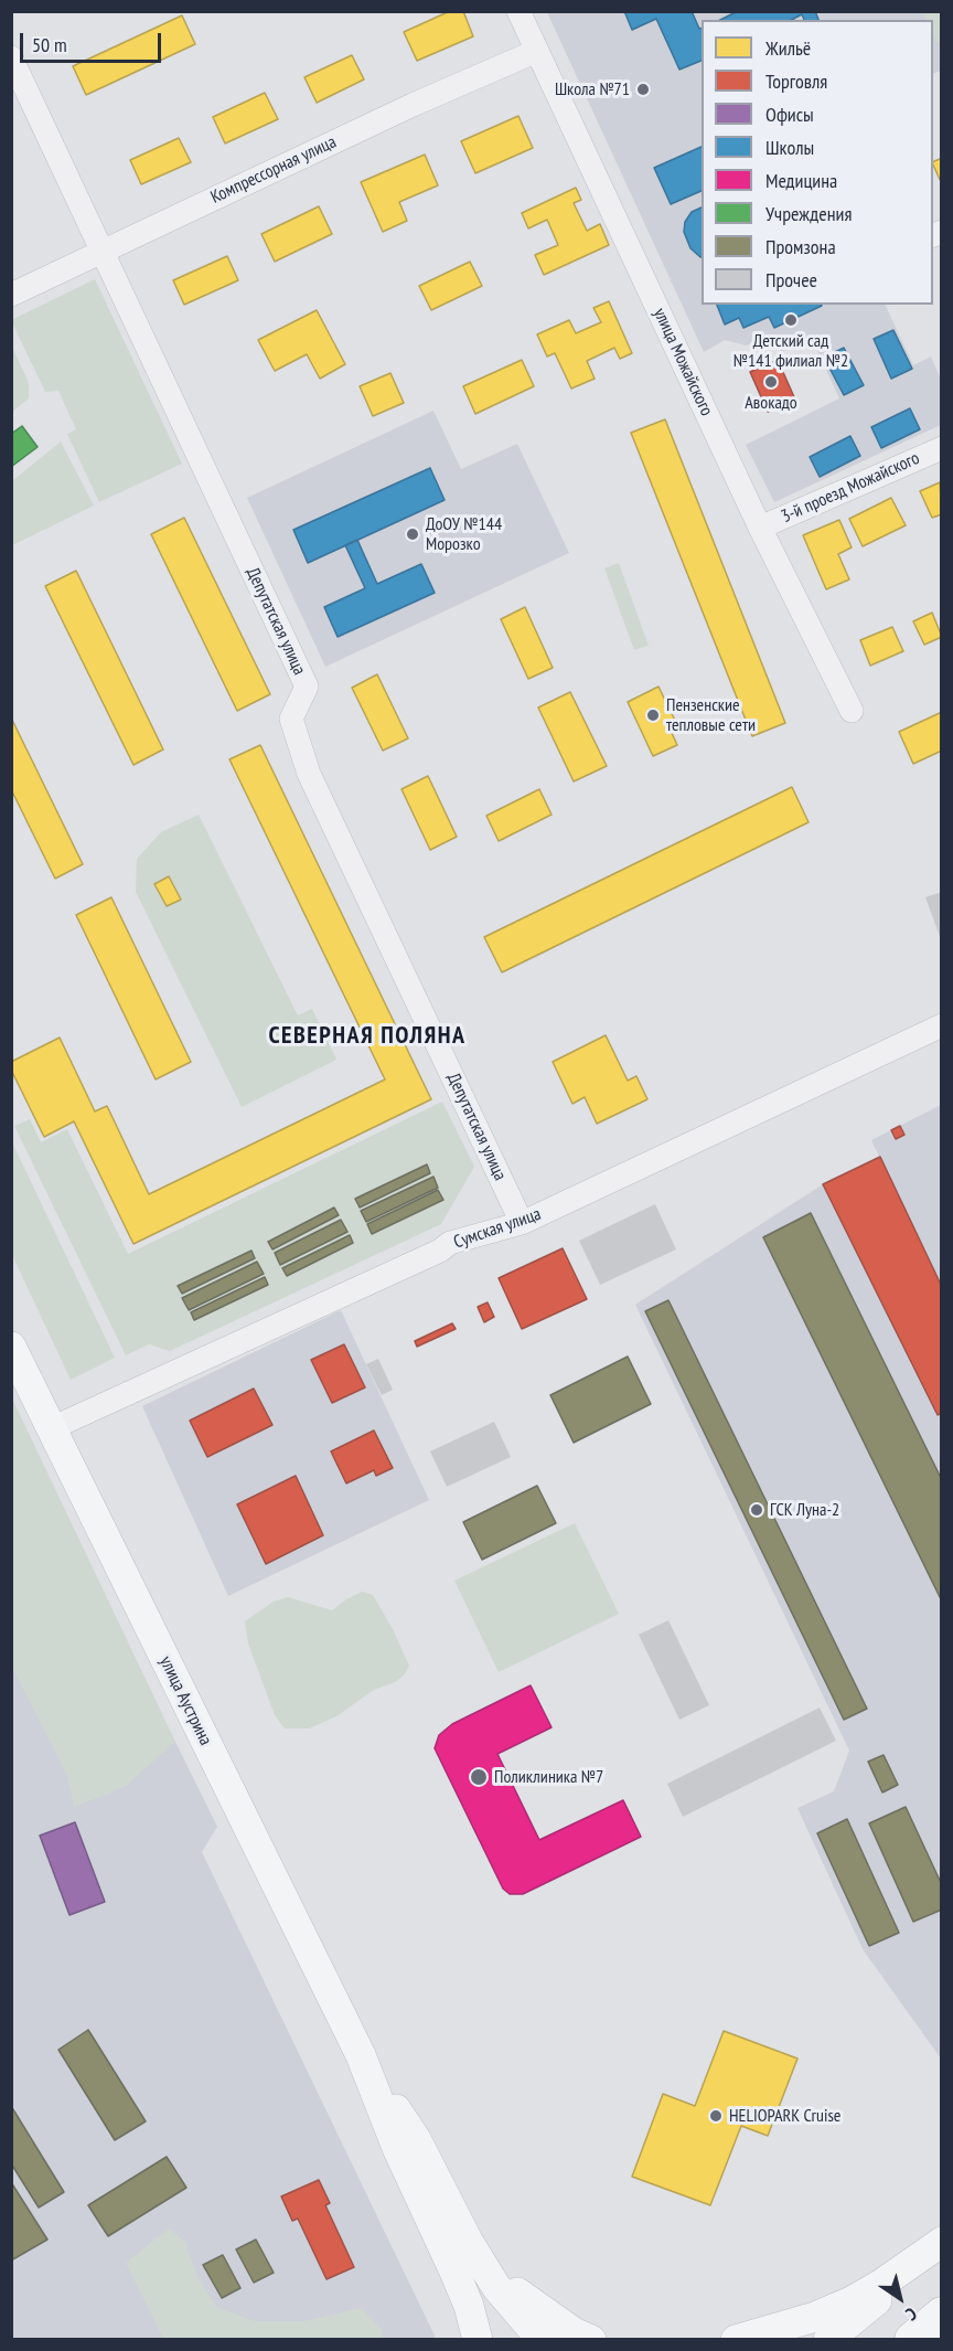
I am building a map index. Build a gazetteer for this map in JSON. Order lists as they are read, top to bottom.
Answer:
{
  "streets": {
    "main road": ["улица Аустрина"],
    "street": [
      "Компрессорная улица",
      "улица Можайского",
      "3-й проезд Можайского",
      "Депутатская улица",
      "Сумская улица"
    ]
  },
  "crossings": [
    ["Компрессорная улица", "улица Можайского"],
    ["Компрессорная улица", "Депутатская улица"],
    ["улица Можайского", "3-й проезд Можайского"],
    ["Депутатская улица", "Сумская улица"],
    ["Сумская улица", "улица Аустрина"]
  ],
  "districts": ["СЕВЕРНАЯ ПОЛЯНА"],
  "places": [
    "Школа №71",
    "Детский сад №141 филиал №2",
    "Авокадо",
    "ДоОУ №144 Морозко",
    "Пензенские тепловые сети",
    "ГСК Луна-2",
    "Поликлиника №7",
    "HELIOPARK Cruise"
  ],
  "legend": [
    "Жильё",
    "Торговля",
    "Офисы",
    "Школы",
    "Медицина",
    "Учреждения",
    "Промзона",
    "Прочее"
  ],
  "scale_bar": "50 m",
  "north": "bottom right"
}
